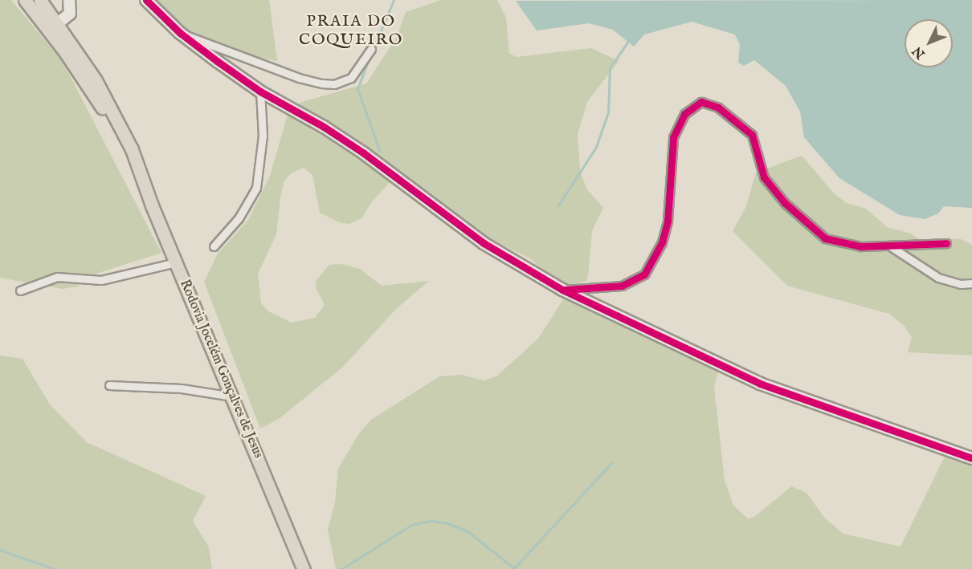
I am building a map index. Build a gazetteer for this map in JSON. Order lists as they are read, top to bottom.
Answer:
{
  "streets": {
    "main road": ["Rodovia Jocelém Gonçalves de Jesus"]
  },
  "districts": ["PRAIA DO COQUEIRO"],
  "north": "bottom left"
}
